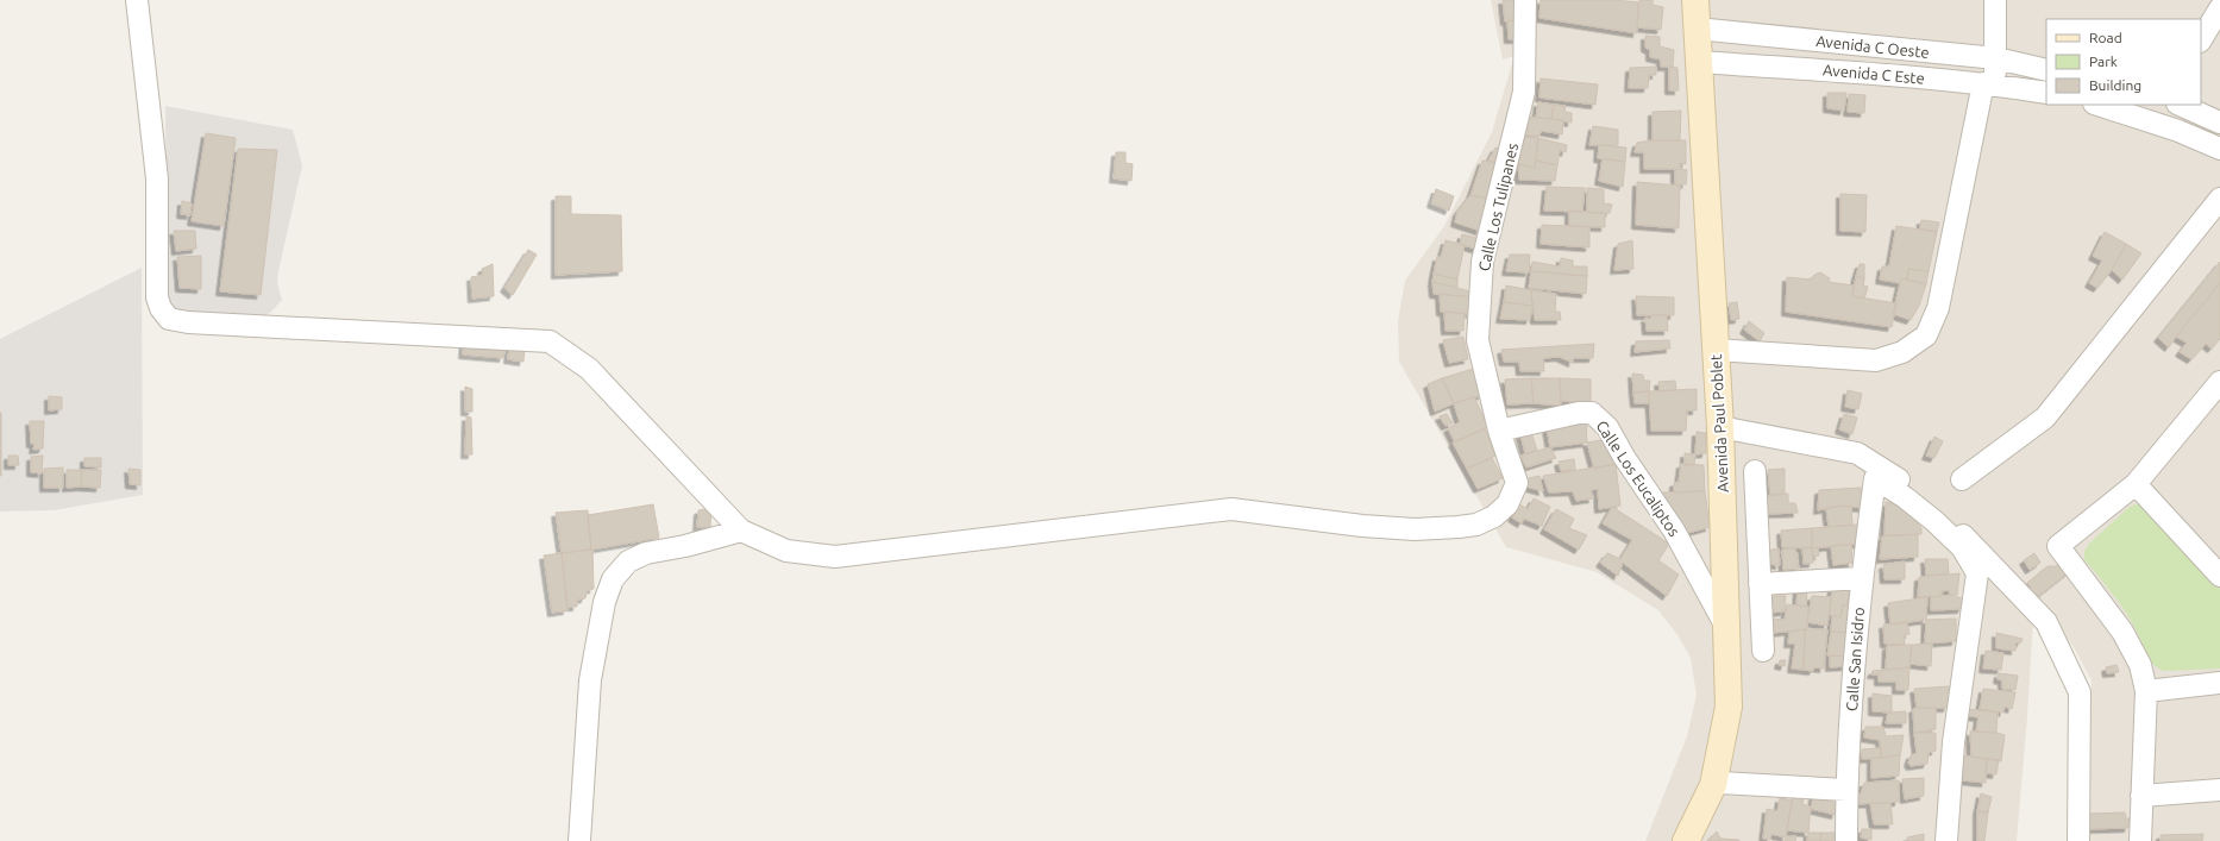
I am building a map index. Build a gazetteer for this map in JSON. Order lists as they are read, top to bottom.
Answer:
{
  "streets": {
    "main road": ["Avenida Paul Poblet"],
    "street": [
      "Avenida C Oeste",
      "Avenida C Este",
      "Calle Los Tulipanes",
      "Calle Los Eucaliptos",
      "Calle San Isidro"
    ]
  },
  "crossings": [
    ["Avenida C Oeste", "Avenida Paul Poblet"],
    ["Avenida C Este", "Avenida Paul Poblet"],
    ["Calle Los Tulipanes", "Calle Los Eucaliptos"],
    ["Avenida Paul Poblet", "Calle Los Eucaliptos"]
  ],
  "legend": ["Road", "Park", "Building"]
}
